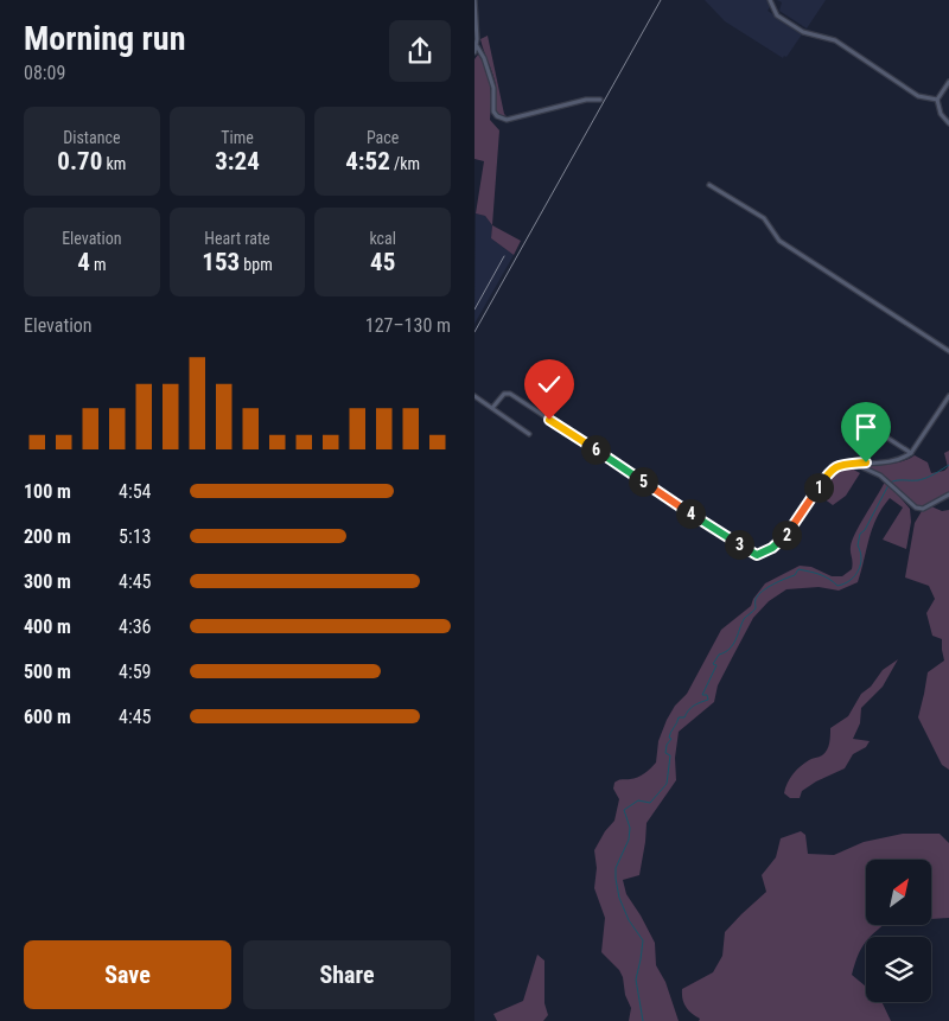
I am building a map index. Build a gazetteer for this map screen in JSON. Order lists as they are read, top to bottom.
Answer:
{
  "north": "top right",
  "page": {
    "heading": ["Morning run", "08:09"],
    "stats": [
      ["Distance", "0.70 km"],
      ["Time", "3:24"],
      ["Pace", "4:52 /km"],
      ["Elevation", "4 m"],
      ["Heart rate", "153 bpm"],
      ["kcal", "45"]
    ],
    "chart": ["Elevation", "127–130 m"],
    "pins": [
      "6",
      "5",
      "1",
      "4",
      "2",
      "3"
    ],
    "list": [
      {
        "name": "100 m",
        "note": "4:54"
      },
      {
        "name": "200 m",
        "note": "5:13"
      },
      {
        "name": "300 m",
        "note": "4:45"
      },
      {
        "name": "400 m",
        "note": "4:36"
      },
      {
        "name": "500 m",
        "note": "4:59"
      },
      {
        "name": "600 m",
        "note": "4:45"
      }
    ],
    "buttons": ["Save", "Share"]
  }
}
